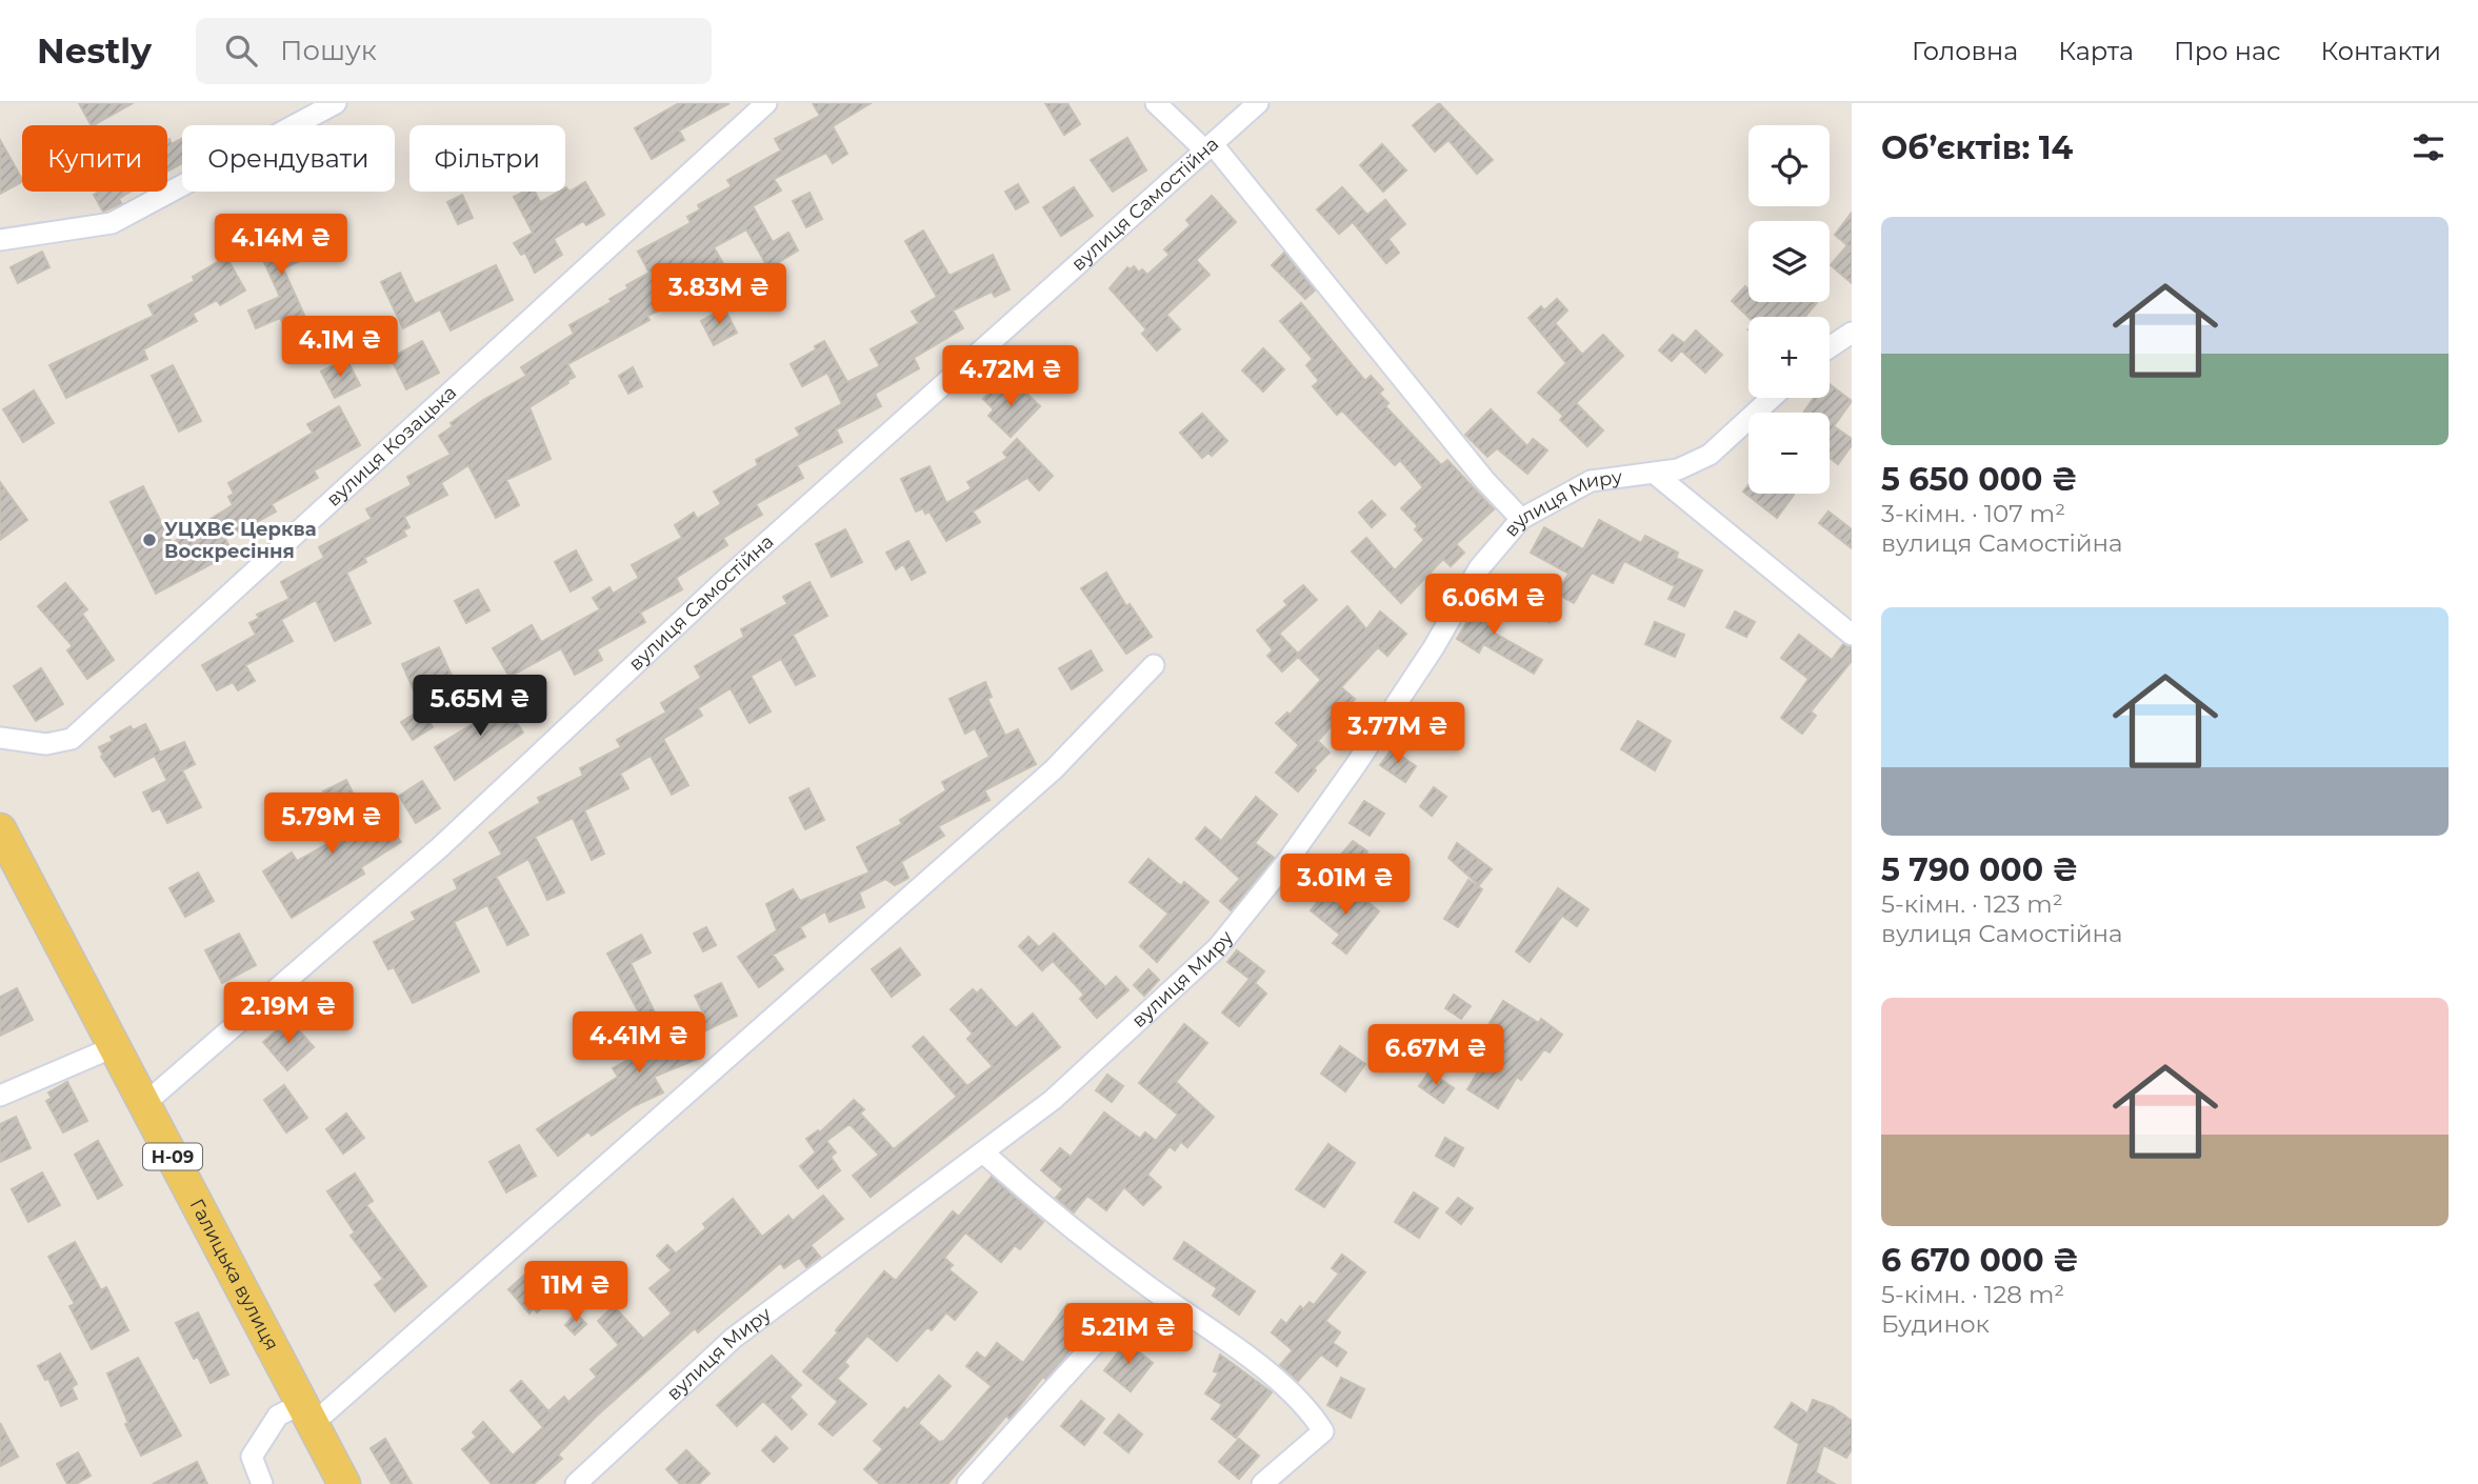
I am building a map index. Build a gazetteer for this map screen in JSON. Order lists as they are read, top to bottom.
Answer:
{
  "streets": {
    "main road": ["Н-09", "Галицька вулиця"],
    "street": ["вулиця Самостійна", "вулиця Козацька", "вулиця Миру"]
  },
  "crossings": [
    ["вулиця Самостійна", "Галицька вулиця"]
  ],
  "places": ["УЦХВЄ Церква Воскресіння"],
  "page": {
    "header": "Nestly",
    "search": "Пошук",
    "nav": [
      "Головна",
      "Карта",
      "Про нас",
      "Контакти"
    ],
    "heading": "Об’єктів: 14",
    "map_buttons": ["+", "−"],
    "chip": ["Купити", "Орендувати", "Фільтри"],
    "list": [
      {
        "name": "5 650 000 ₴",
        "note": "3-кімн. · 107 m² · вулиця Самостійна"
      },
      {
        "name": "5 790 000 ₴",
        "note": "5-кімн. · 123 m² · вулиця Самостійна"
      },
      {
        "name": "6 670 000 ₴",
        "note": "5-кімн. · 128 m² · Будинок"
      }
    ],
    "price": [
      "4.14M ₴",
      "3.83M ₴",
      "4.1M ₴",
      "4.72M ₴",
      "6.06M ₴",
      "5.65M ₴",
      "3.77M ₴",
      "5.79M ₴",
      "3.01M ₴",
      "2.19M ₴",
      "4.41M ₴",
      "6.67M ₴",
      "11M ₴",
      "5.21M ₴"
    ]
  }
}
